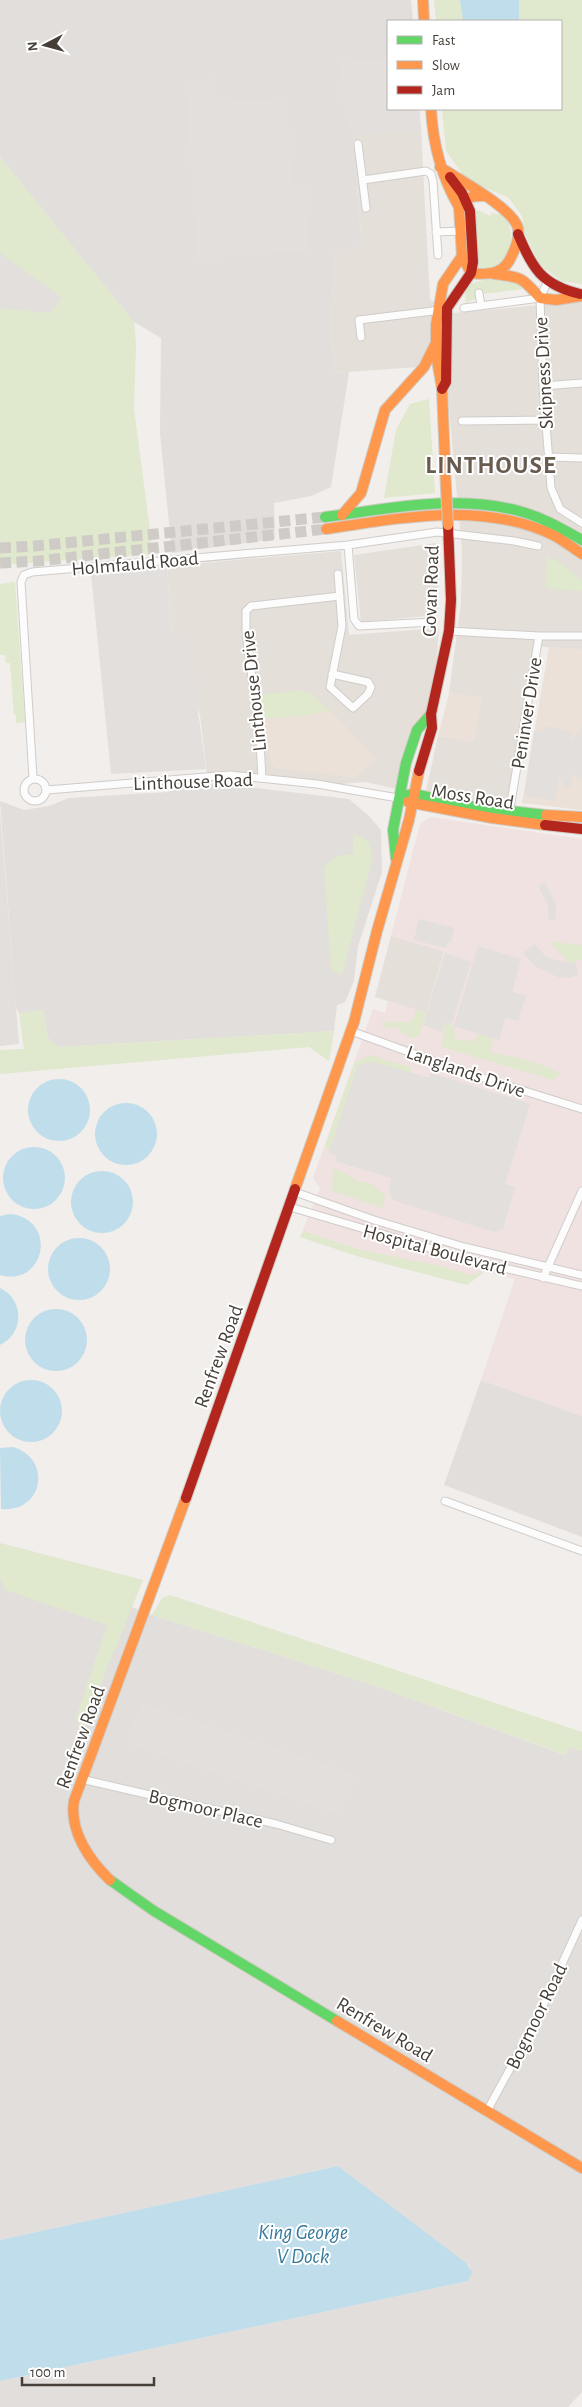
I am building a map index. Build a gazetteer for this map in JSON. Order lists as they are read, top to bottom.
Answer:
{
  "streets": {
    "street": [
      "Skipness Drive",
      "Holmfauld Road",
      "Govan Road",
      "Linthouse Drive",
      "Peninver Drive",
      "Linthouse Road",
      "Moss Road",
      "Langlands Drive",
      "Hospital Boulevard",
      "Renfrew Road",
      "Bogmoor Place",
      "Bogmoor Road"
    ]
  },
  "crossings": [
    ["Holmfauld Road", "Govan Road"],
    ["Holmfauld Road", "Linthouse Road"],
    ["Govan Road", "Moss Road"],
    ["Govan Road", "Langlands Drive"],
    ["Govan Road", "Renfrew Road"],
    ["Linthouse Drive", "Linthouse Road"],
    ["Peninver Drive", "Moss Road"],
    ["Langlands Drive", "Renfrew Road"],
    ["Hospital Boulevard", "Renfrew Road"],
    ["Renfrew Road", "Bogmoor Place"],
    ["Renfrew Road", "Bogmoor Road"]
  ],
  "districts": ["LINTHOUSE"],
  "water": ["King George V Dock"],
  "legend": ["Fast", "Slow", "Jam"],
  "scale_bar": "100 m",
  "north": "left"
}
